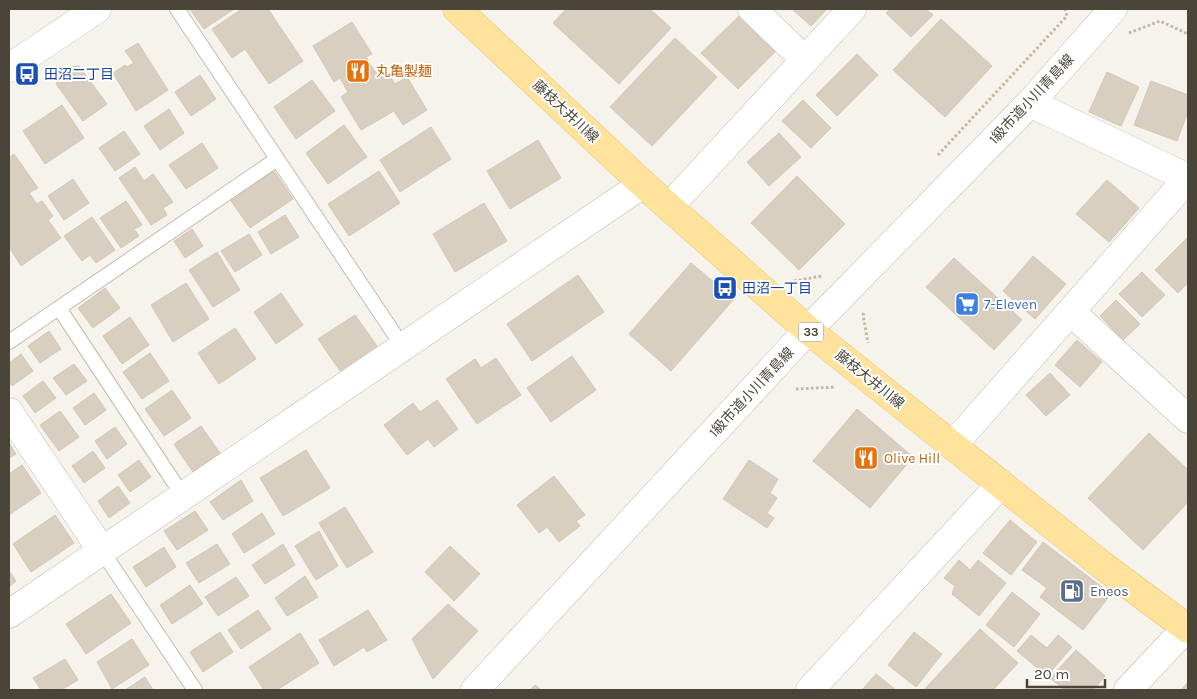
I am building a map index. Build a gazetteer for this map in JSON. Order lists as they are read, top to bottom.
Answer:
{
  "streets": {
    "main road": ["藤枝大井川線", "33"],
    "street": ["1級市道小川青島線"]
  },
  "crossings": [
    ["1級市道小川青島線", "藤枝大井川線"]
  ],
  "places": {
    "restaurant": ["丸亀製麺", "Olive Hill"],
    "bus stop": ["田沼二丁目", "田沼一丁目"],
    "supermarket": ["7-Eleven"],
    "fuel station": ["Eneos"]
  },
  "scale_bar": "20 m"
}
